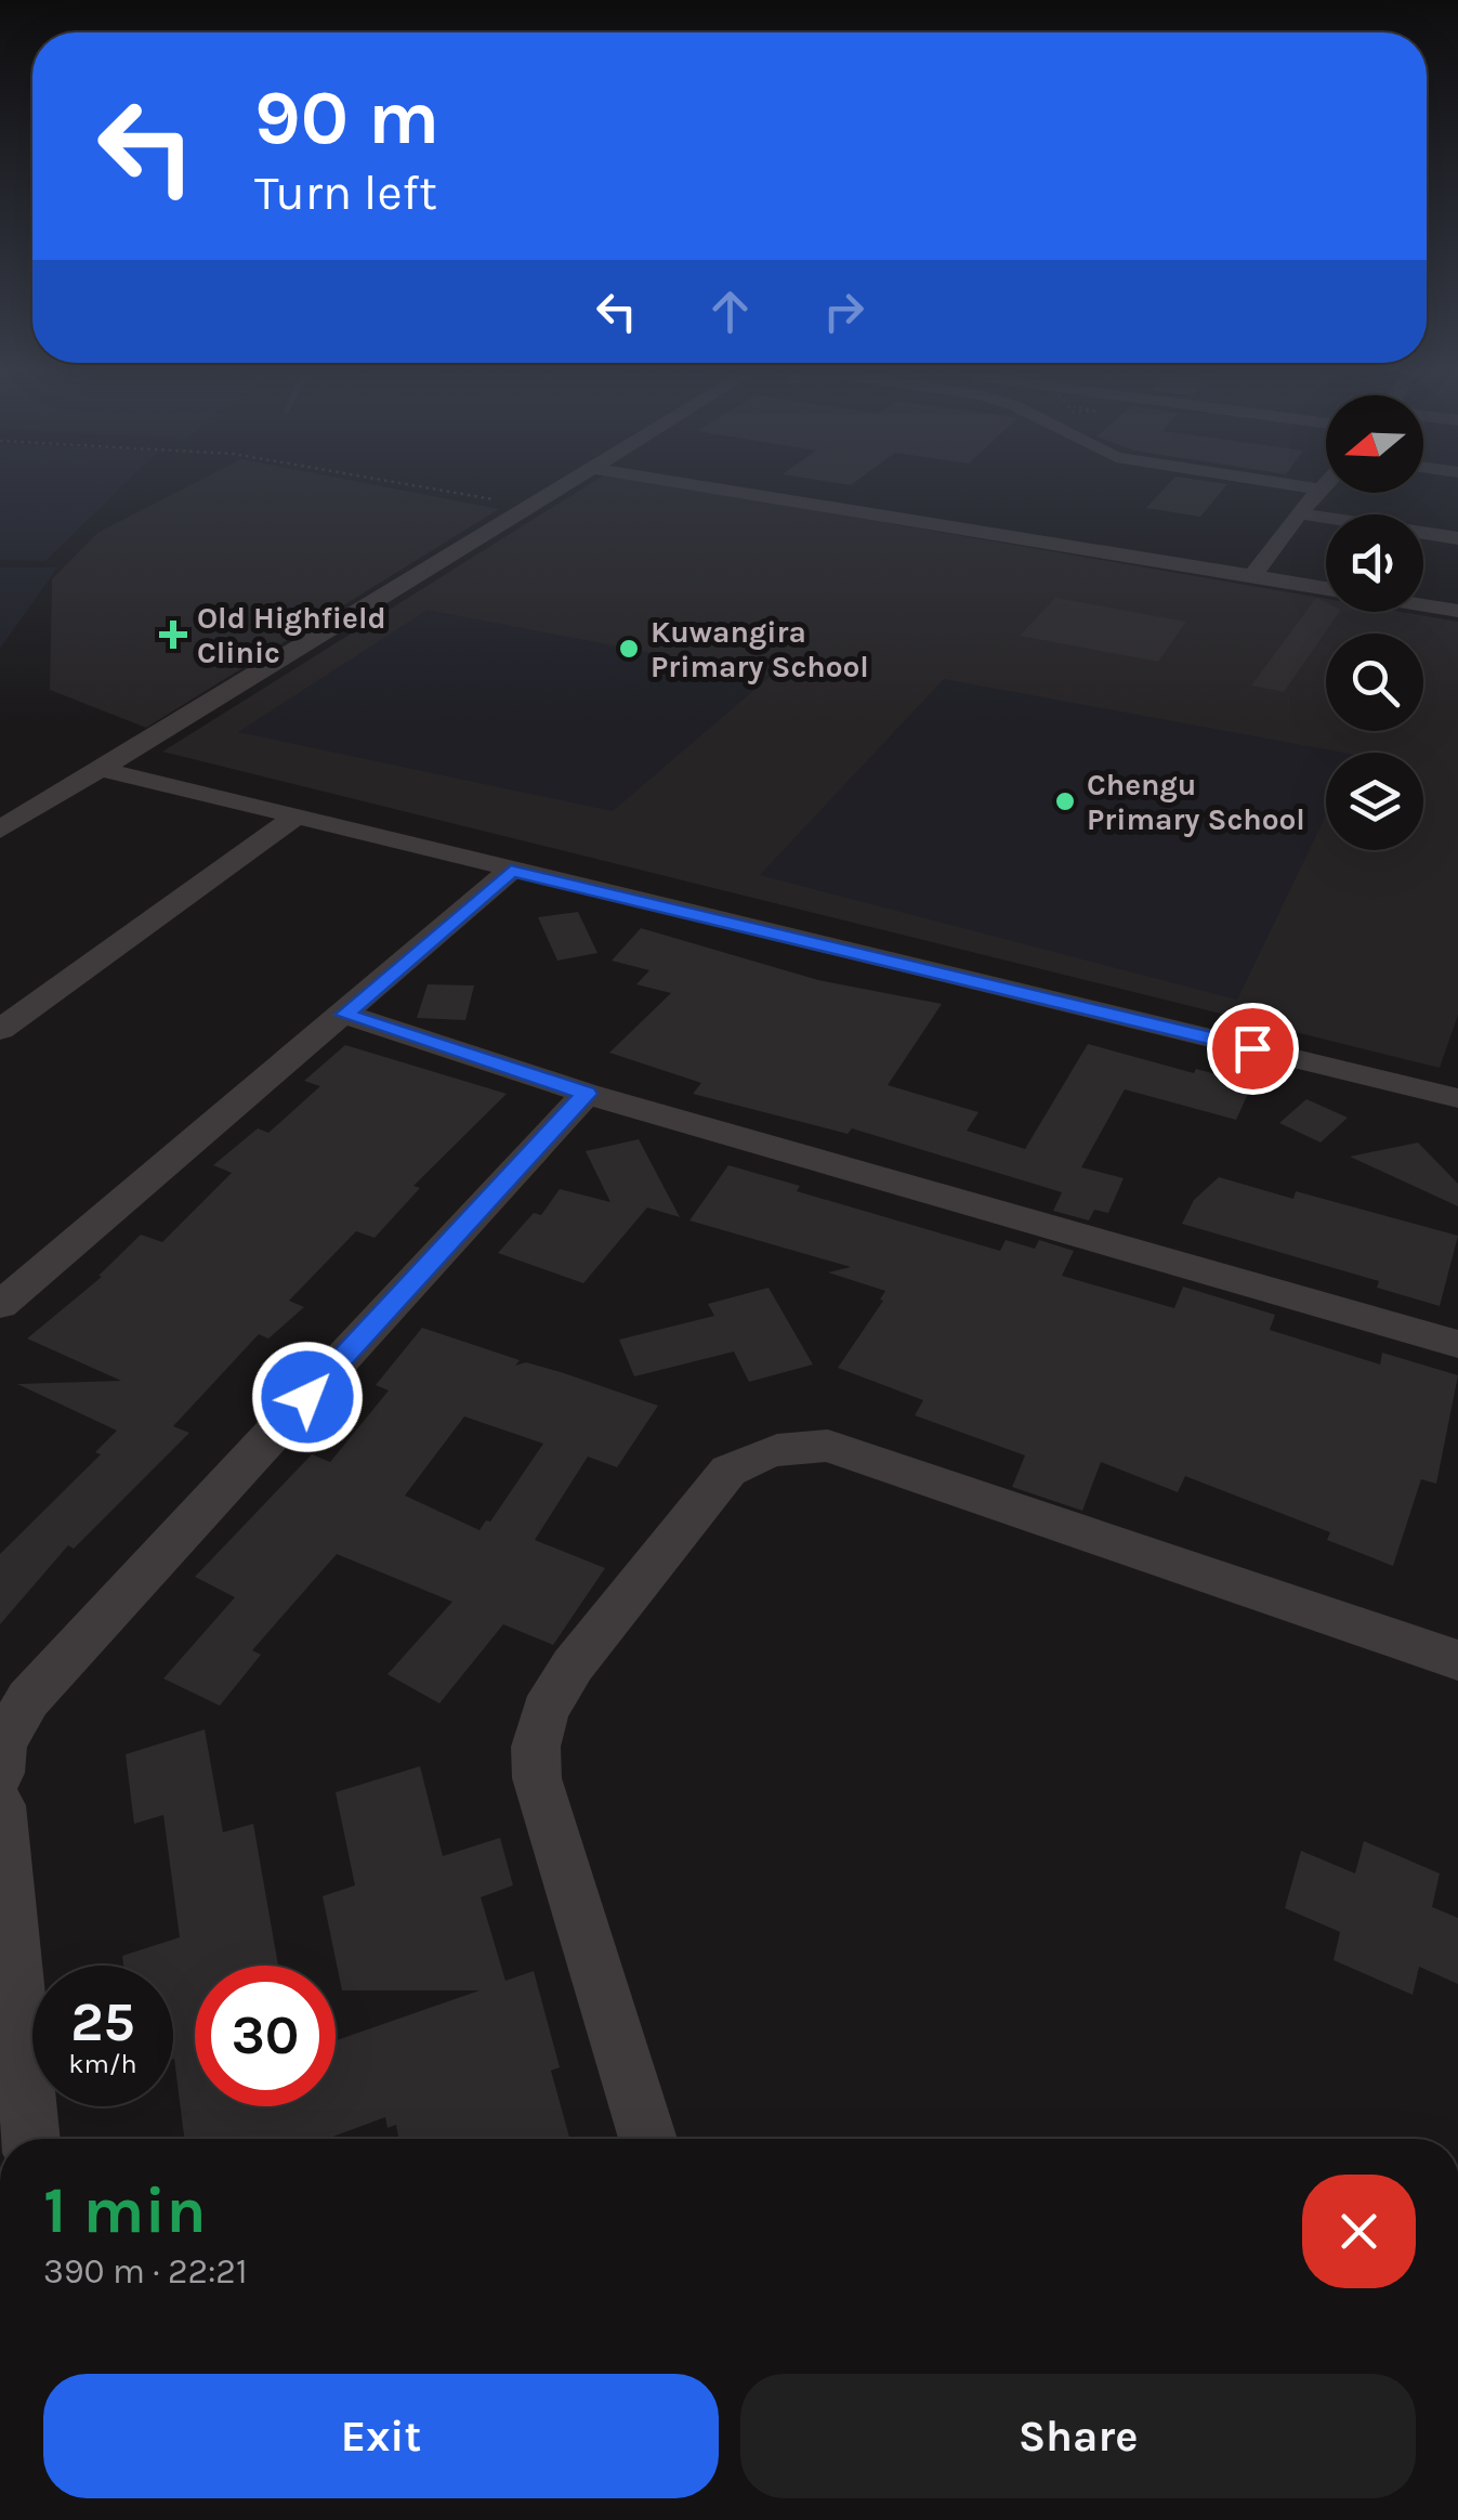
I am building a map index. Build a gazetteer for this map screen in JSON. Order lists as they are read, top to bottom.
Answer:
{
  "places": {
    "health": ["Old Highfield Clinic"],
    "other": ["Kuwangira Primary School", "Chengu Primary School"]
  },
  "north": "left",
  "page": {
    "turn": ["90 m", "Turn left"],
    "speed": "25 km/h",
    "limit": "30",
    "heading": ["1 min", "390 m · 22:21"],
    "buttons": ["Exit", "Share"]
  }
}
